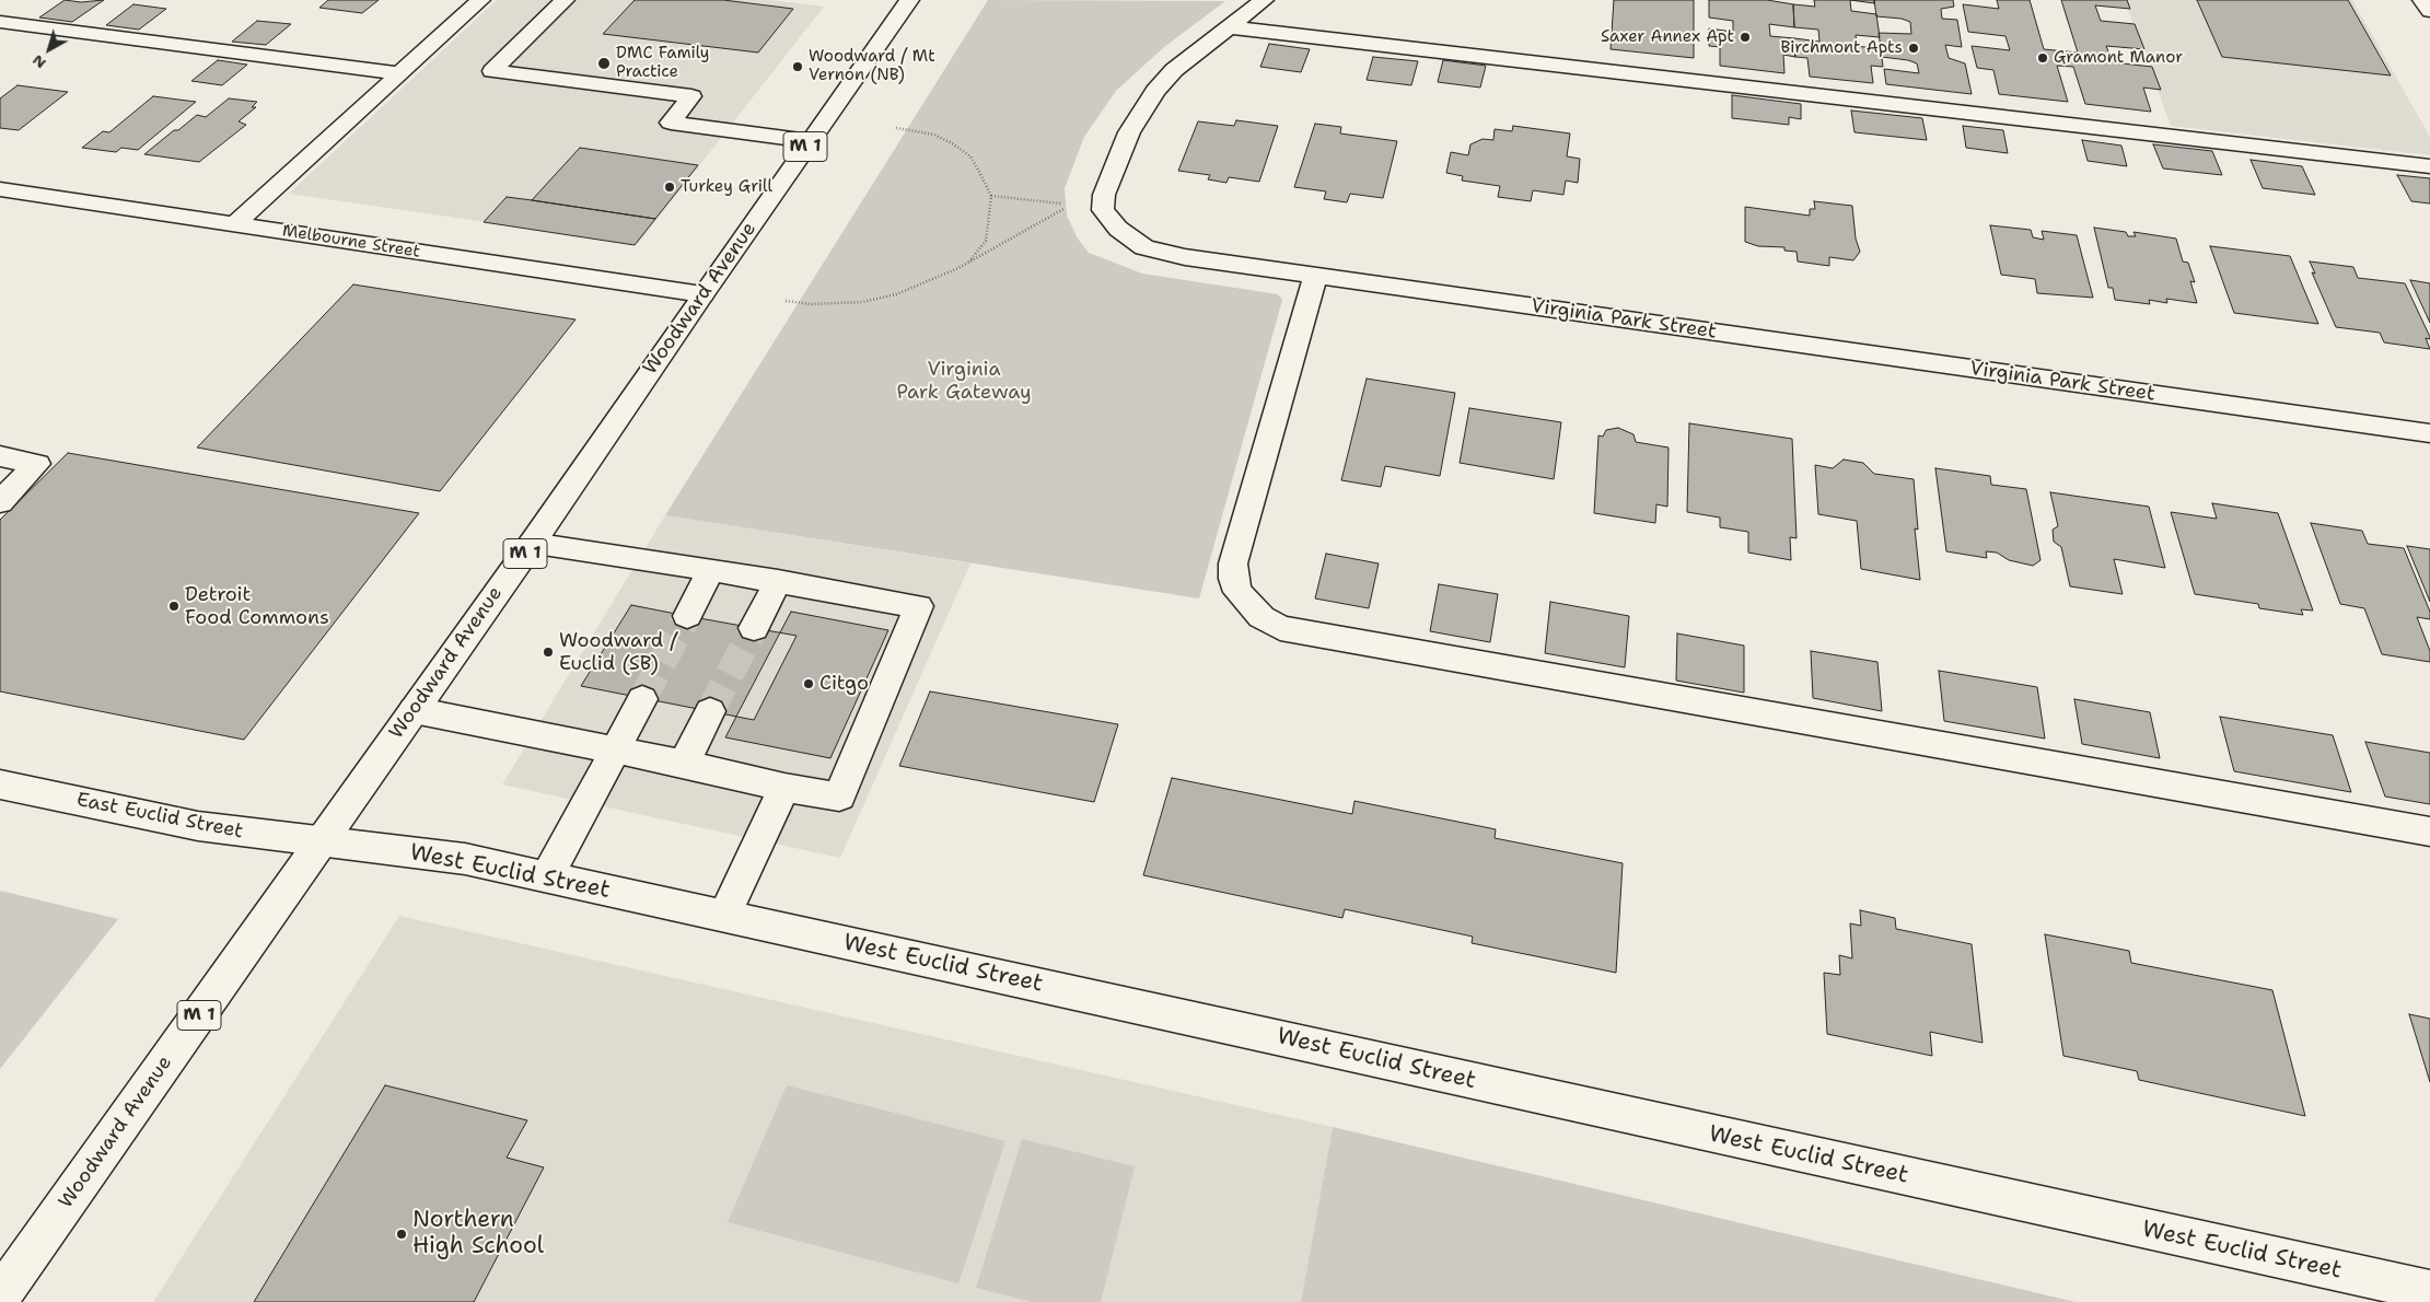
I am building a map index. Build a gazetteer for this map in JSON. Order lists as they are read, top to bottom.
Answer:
{
  "streets": {
    "street": [
      "M 1",
      "Melbourne Street",
      "Woodward Avenue",
      "Virginia Park Street",
      "East Euclid Street",
      "West Euclid Street"
    ]
  },
  "crossings": [
    ["Melbourne Street", "Woodward Avenue"],
    ["Woodward Avenue", "East Euclid Street"],
    ["Woodward Avenue", "West Euclid Street"],
    ["East Euclid Street", "West Euclid Street"]
  ],
  "parks": ["Virginia Park Gateway"],
  "places": [
    "Saxer Annex Apt",
    "Birchmont Apts",
    "Gramont Manor",
    "DMC Family Practice",
    "Woodward / Mt Vernon (NB)",
    "Turkey Grill",
    "Detroit Food Commons",
    "Woodward / Euclid (SB)",
    "Citgo",
    "Northern High School"
  ],
  "north": "bottom left"
}
